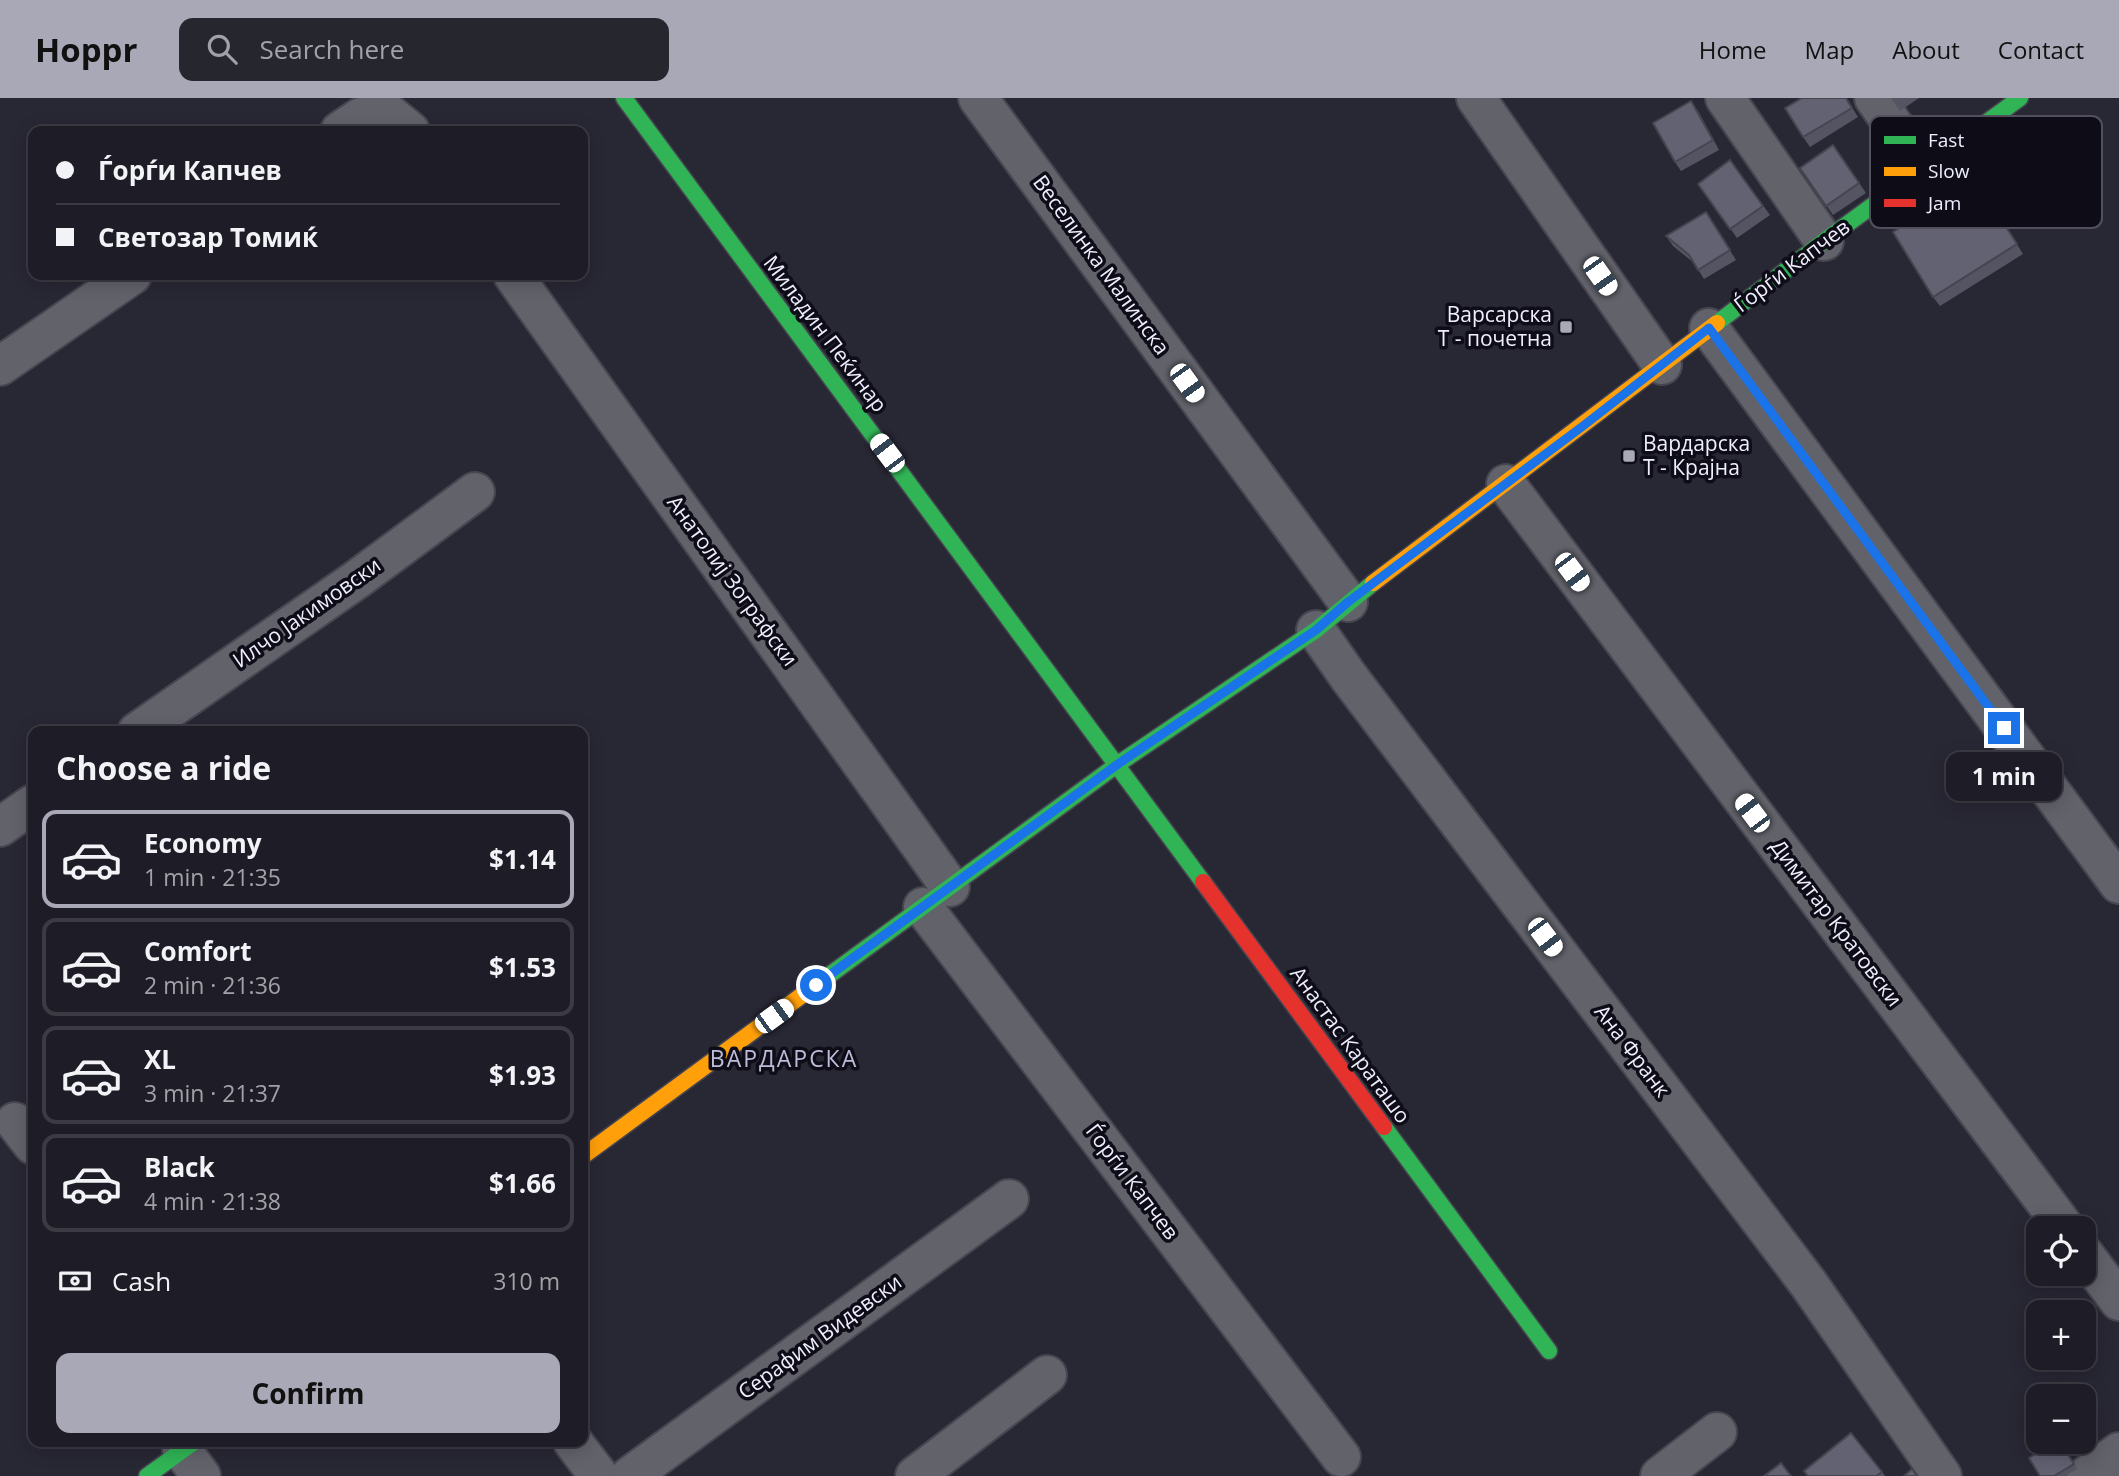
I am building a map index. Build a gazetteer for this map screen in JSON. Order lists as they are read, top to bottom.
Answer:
{
  "streets": {
    "street": [
      "Веселинка Малинска",
      "Ѓорѓи Капчев",
      "Миладин Пеќинар",
      "Анатолиј Зографски",
      "Илчо Јакимовски",
      "Димитар Кратовски",
      "Анастас Караташо",
      "Ана Франк",
      "Серафим Видевски"
    ]
  },
  "crossings": [
    ["Веселинка Малинска", "Ѓорѓи Капчев"],
    ["Ѓорѓи Капчев", "Миладин Пеќинар"],
    ["Ѓорѓи Капчев", "Анатолиј Зографски"],
    ["Ѓорѓи Капчев", "Димитар Кратовски"],
    ["Ѓорѓи Капчев", "Анастас Караташо"],
    ["Ѓорѓи Капчев", "Ана Франк"],
    ["Миладин Пеќинар", "Анастас Караташо"]
  ],
  "districts": ["ВАРДАРСКА"],
  "places": {
    "transit": ["Варсарска Т - почетна", "Вардарска Т - Крајна"]
  },
  "legend": ["Fast", "Slow", "Jam"],
  "page": {
    "header": "Hoppr",
    "search": "Search here",
    "nav": [
      "Home",
      "Map",
      "About",
      "Contact"
    ],
    "banner": ["Ѓорѓи Капчев", "Светозар Томиќ"],
    "heading": "Choose a ride",
    "bubble": "1 min",
    "list": [
      {
        "name": "Economy",
        "note": "1 min · 21:35",
        "value": "$1.14"
      },
      {
        "name": "Comfort",
        "note": "2 min · 21:36",
        "value": "$1.53"
      },
      {
        "name": "XL",
        "note": "3 min · 21:37",
        "value": "$1.93"
      },
      {
        "name": "Black",
        "note": "4 min · 21:38",
        "value": "$1.66"
      }
    ],
    "map_buttons": ["+", "−"],
    "pay": ["Cash", "310 m"],
    "buttons": "Confirm"
  }
}
